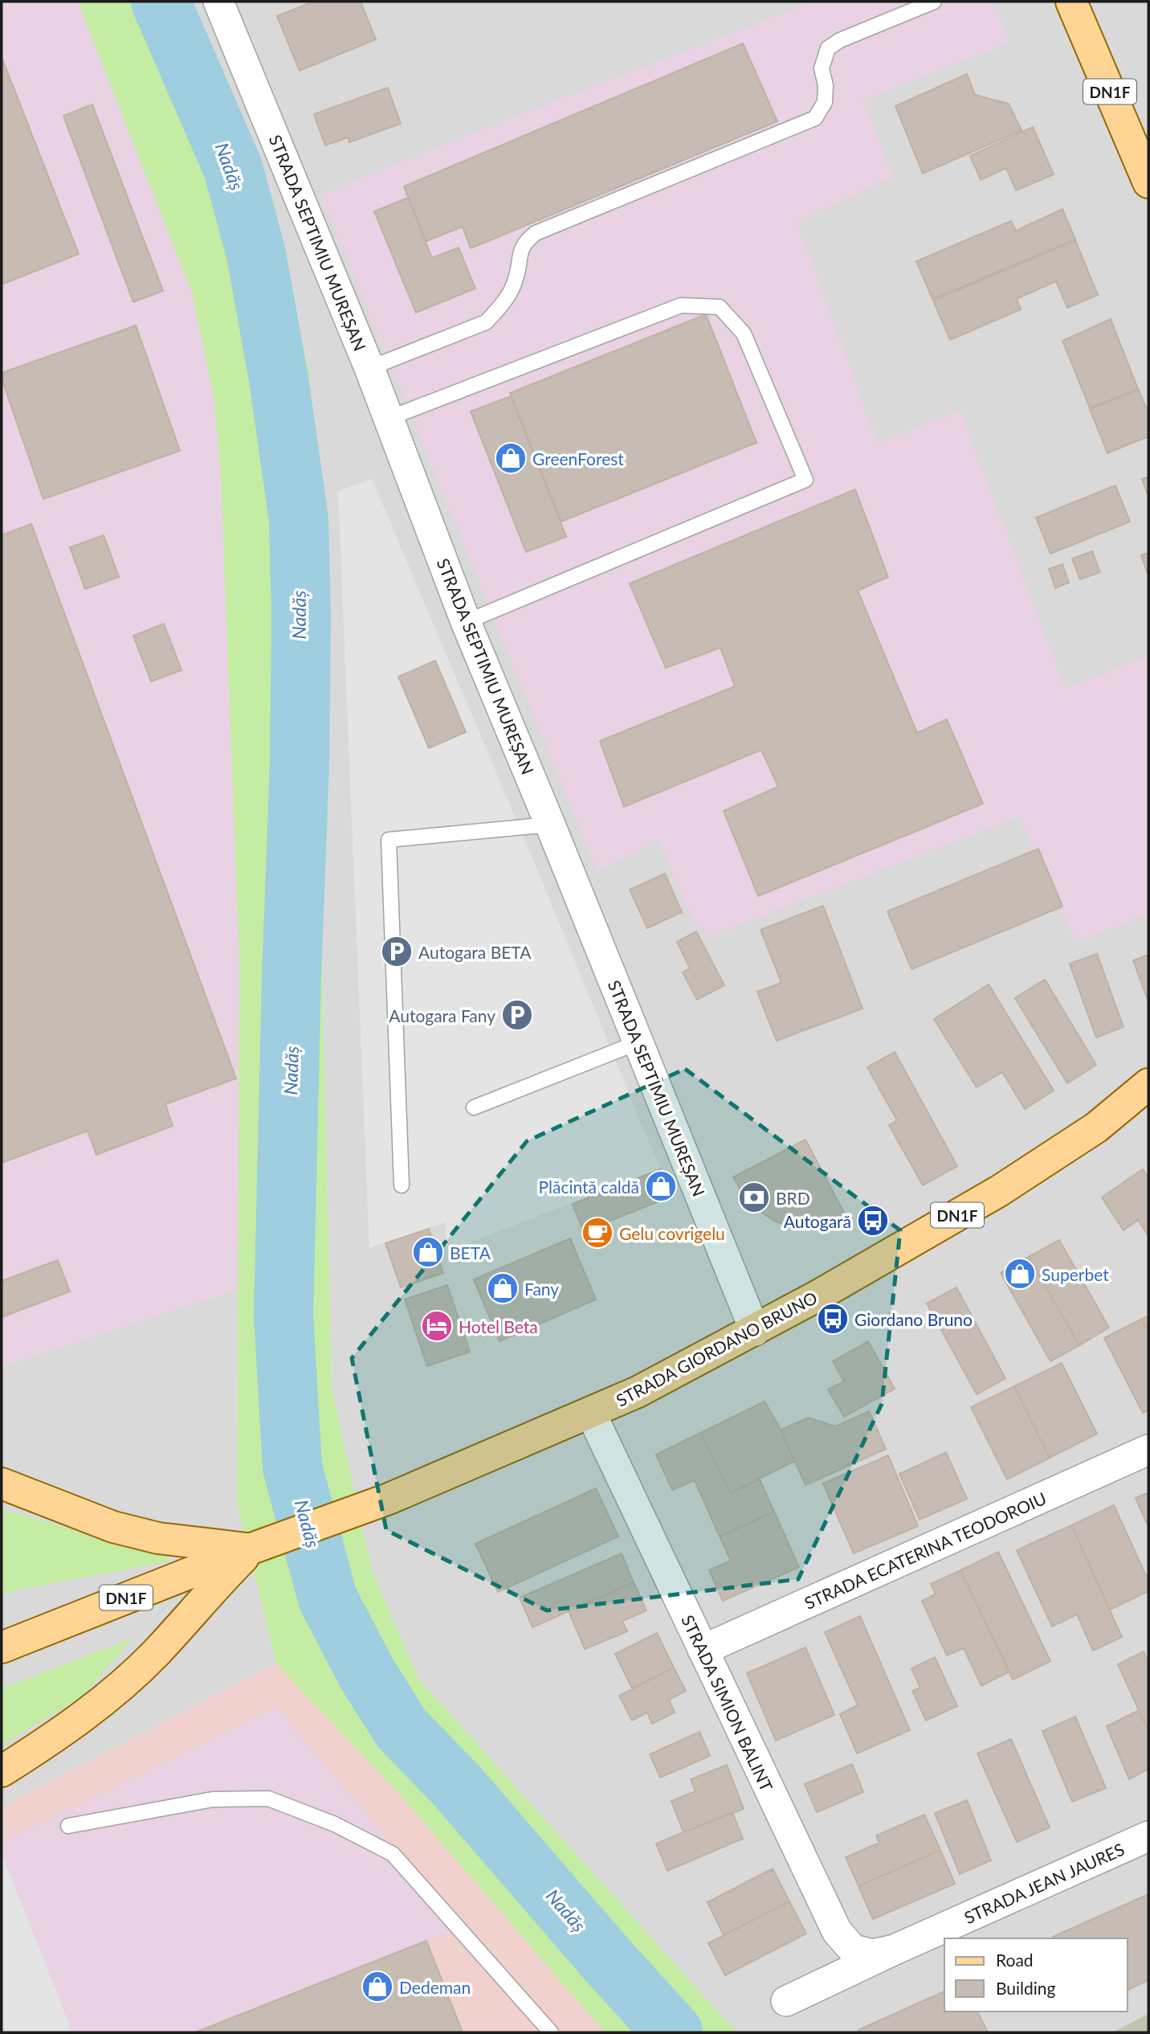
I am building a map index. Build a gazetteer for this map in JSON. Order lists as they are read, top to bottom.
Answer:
{
  "streets": {
    "main road": ["DN1F", "STRADA GIORDANO BRUNO"],
    "street": [
      "STRADA SEPTIMIU MUREȘAN",
      "STRADA ECATERINA TEODOROIU",
      "STRADA SIMION BALINT",
      "STRADA JEAN JAURES"
    ]
  },
  "crossings": [
    ["DN1F", "STRADA GIORDANO BRUNO"],
    ["STRADA SEPTIMIU MUREȘAN", "STRADA GIORDANO BRUNO"],
    ["STRADA GIORDANO BRUNO", "STRADA SIMION BALINT"],
    ["STRADA ECATERINA TEODOROIU", "STRADA SIMION BALINT"],
    ["STRADA SIMION BALINT", "STRADA JEAN JAURES"]
  ],
  "water": ["Nadăș"],
  "places": {
    "shop": [
      "GreenForest",
      "Plăcintă caldă",
      "BETA",
      "Superbet",
      "Fany",
      "Dedeman"
    ],
    "parking": ["Autogara BETA", "Autogara Fany"],
    "bank": ["BRD"],
    "bus stop": ["Autogară", "Giordano Bruno"],
    "cafe": ["Gelu covrigelu"],
    "hotel": ["Hotel Beta"]
  },
  "legend": ["Road", "Building"]
}
